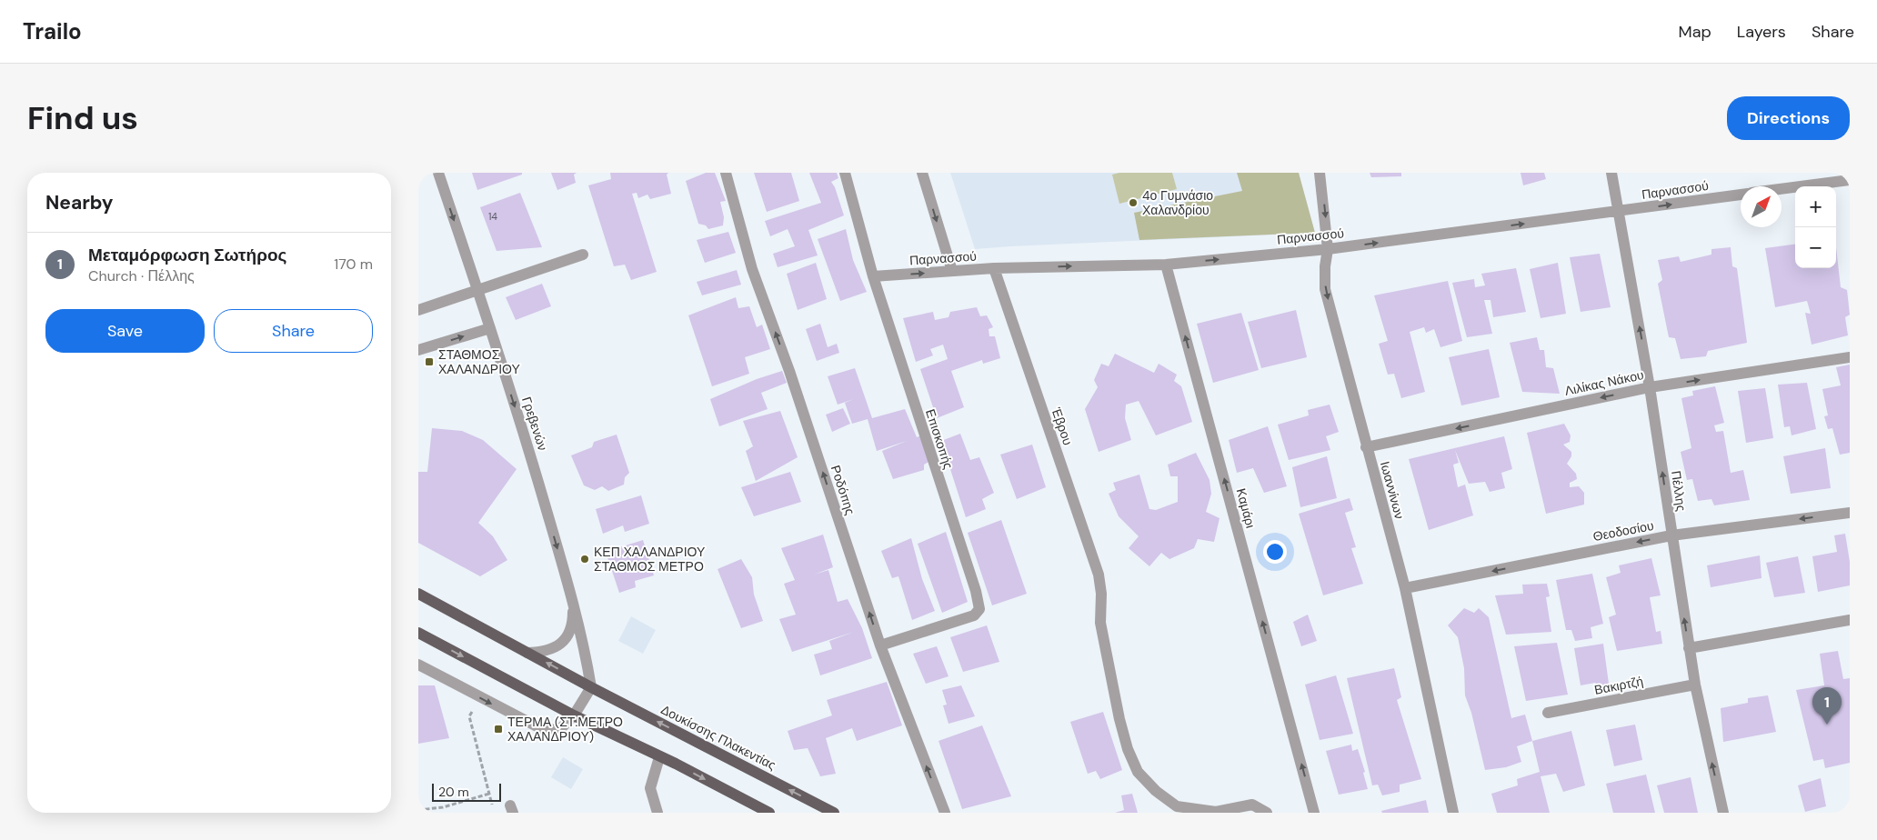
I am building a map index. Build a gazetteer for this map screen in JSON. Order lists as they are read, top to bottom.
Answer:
{
  "streets": {
    "main road": ["Δουκίσσης Πλακεντίας"],
    "street": [
      "Παρνασσού",
      "Λιλίκας Νάκου",
      "Γρεβενών",
      "Έβρου",
      "Επισκοπής",
      "Ροδόπης",
      "Ιωαννίνων",
      "Πέλλης",
      "Καμάρι",
      "Θεοδοσίου",
      "Βακιρτζή"
    ]
  },
  "crossings": [
    ["Παρνασσού", "Έβρου"],
    ["Παρνασσού", "Επισκοπής"],
    ["Παρνασσού", "Ιωαννίνων"],
    ["Παρνασσού", "Πέλλης"],
    ["Παρνασσού", "Καμάρι"],
    ["Λιλίκας Νάκου", "Ιωαννίνων"],
    ["Λιλίκας Νάκου", "Πέλλης"],
    ["Γρεβενών", "Δουκίσσης Πλακεντίας"],
    ["Επισκοπής", "Ροδόπης"],
    ["Ιωαννίνων", "Θεοδοσίου"],
    ["Πέλλης", "Θεοδοσίου"],
    ["Πέλλης", "Βακιρτζή"]
  ],
  "one_way": [
    "Παρνασσού",
    "Γρεβενών",
    "Ροδόπης",
    "Ιωαννίνων",
    "Πέλλης",
    "Καμάρι",
    "Θεοδοσίου"
  ],
  "places": {
    "other": ["4ο Γυμνάσιο Χαλανδρίου", "ΚΕΠ ΧΑΛΑΝΔΡΙΟΥ ΣΤΑΘΜΟΣ ΜΕΤΡΟ"],
    "transit": ["ΣΤΑΘΜΟΣ ΧΑΛΑΝΔΡΙΟΥ", "ΤΕΡΜΑ (ΣΤ.ΜΕΤΡΟ ΧΑΛΑΝΔΡΙΟΥ)"]
  },
  "house_numbers": ["14"],
  "scale_bar": "20 m",
  "north": "top right",
  "page": {
    "header": "Trailo",
    "nav": ["Map", "Layers", "Share"],
    "buttons": [
      "Directions",
      ["Save", "Share"]
    ],
    "title": "Find us",
    "heading": "Nearby",
    "map_buttons": ["+", "−"],
    "list": [
      {
        "mark": "1",
        "name": "Μεταμόρφωση Σωτήρος",
        "note": "Church · Πέλλης",
        "value": "170 m"
      }
    ],
    "pins": "1",
    "scale": "20 m"
  }
}
